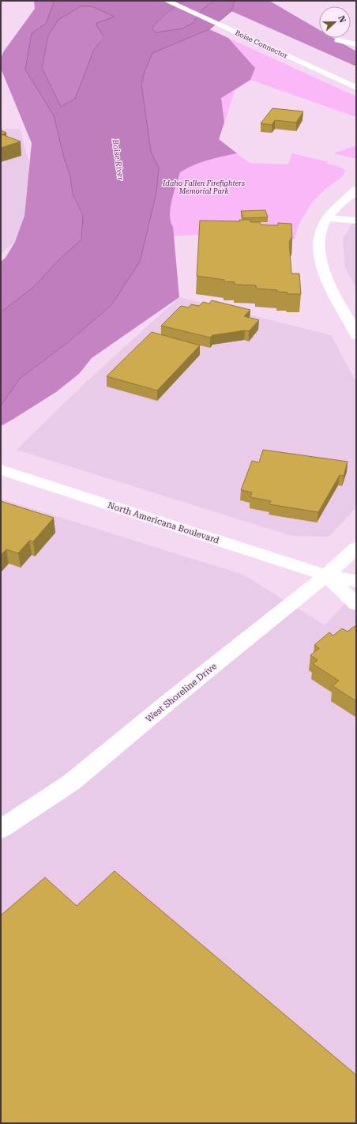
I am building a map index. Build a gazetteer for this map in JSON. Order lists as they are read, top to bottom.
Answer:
{
  "streets": {
    "main road": ["Boise Connector", "North Americana Boulevard", "West Shoreline Drive"]
  },
  "crossings": [
    ["North Americana Boulevard", "West Shoreline Drive"]
  ],
  "water": ["Boise River"],
  "parks": ["Idaho Fallen Firefighters Memorial Park"],
  "north": "right"
}
